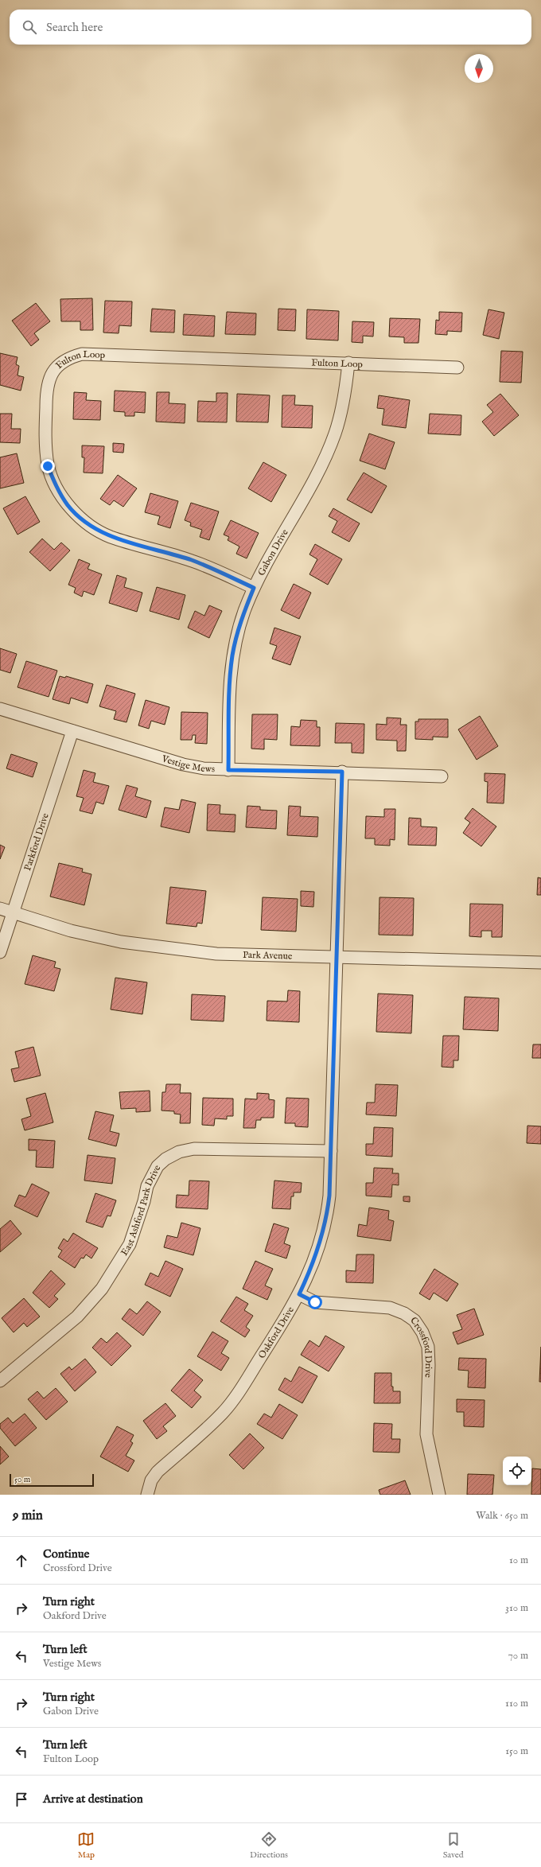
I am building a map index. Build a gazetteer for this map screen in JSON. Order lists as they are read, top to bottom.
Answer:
{
  "streets": {
    "street": [
      "Fulton Loop",
      "Gabon Drive",
      "Vestige Mews",
      "Parkford Drive",
      "Park Avenue",
      "East Ashford Park Drive",
      "Oakford Drive",
      "Crossford Drive"
    ]
  },
  "crossings": [
    ["Fulton Loop", "Gabon Drive"],
    ["Gabon Drive", "Vestige Mews"],
    ["Vestige Mews", "Parkford Drive"],
    ["Vestige Mews", "Oakford Drive"],
    ["Parkford Drive", "Park Avenue"],
    ["Park Avenue", "Oakford Drive"],
    ["East Ashford Park Drive", "Oakford Drive"],
    ["Oakford Drive", "Crossford Drive"]
  ],
  "scale_bar": "50 m",
  "north": "bottom",
  "page": {
    "search": "Search here",
    "scale": "50 m",
    "heading": ["9 min", "Walk · 650 m"],
    "list": [
      ["Continue", "Crossford Drive", "10 m"],
      ["Turn right", "Oakford Drive", "310 m"],
      ["Turn left", "Vestige Mews", "70 m"],
      ["Turn right", "Gabon Drive", "110 m"],
      ["Turn left", "Fulton Loop", "150 m"],
      "Arrive at destination"
    ],
    "nav": ["Map", "Directions", "Saved"]
  }
}
